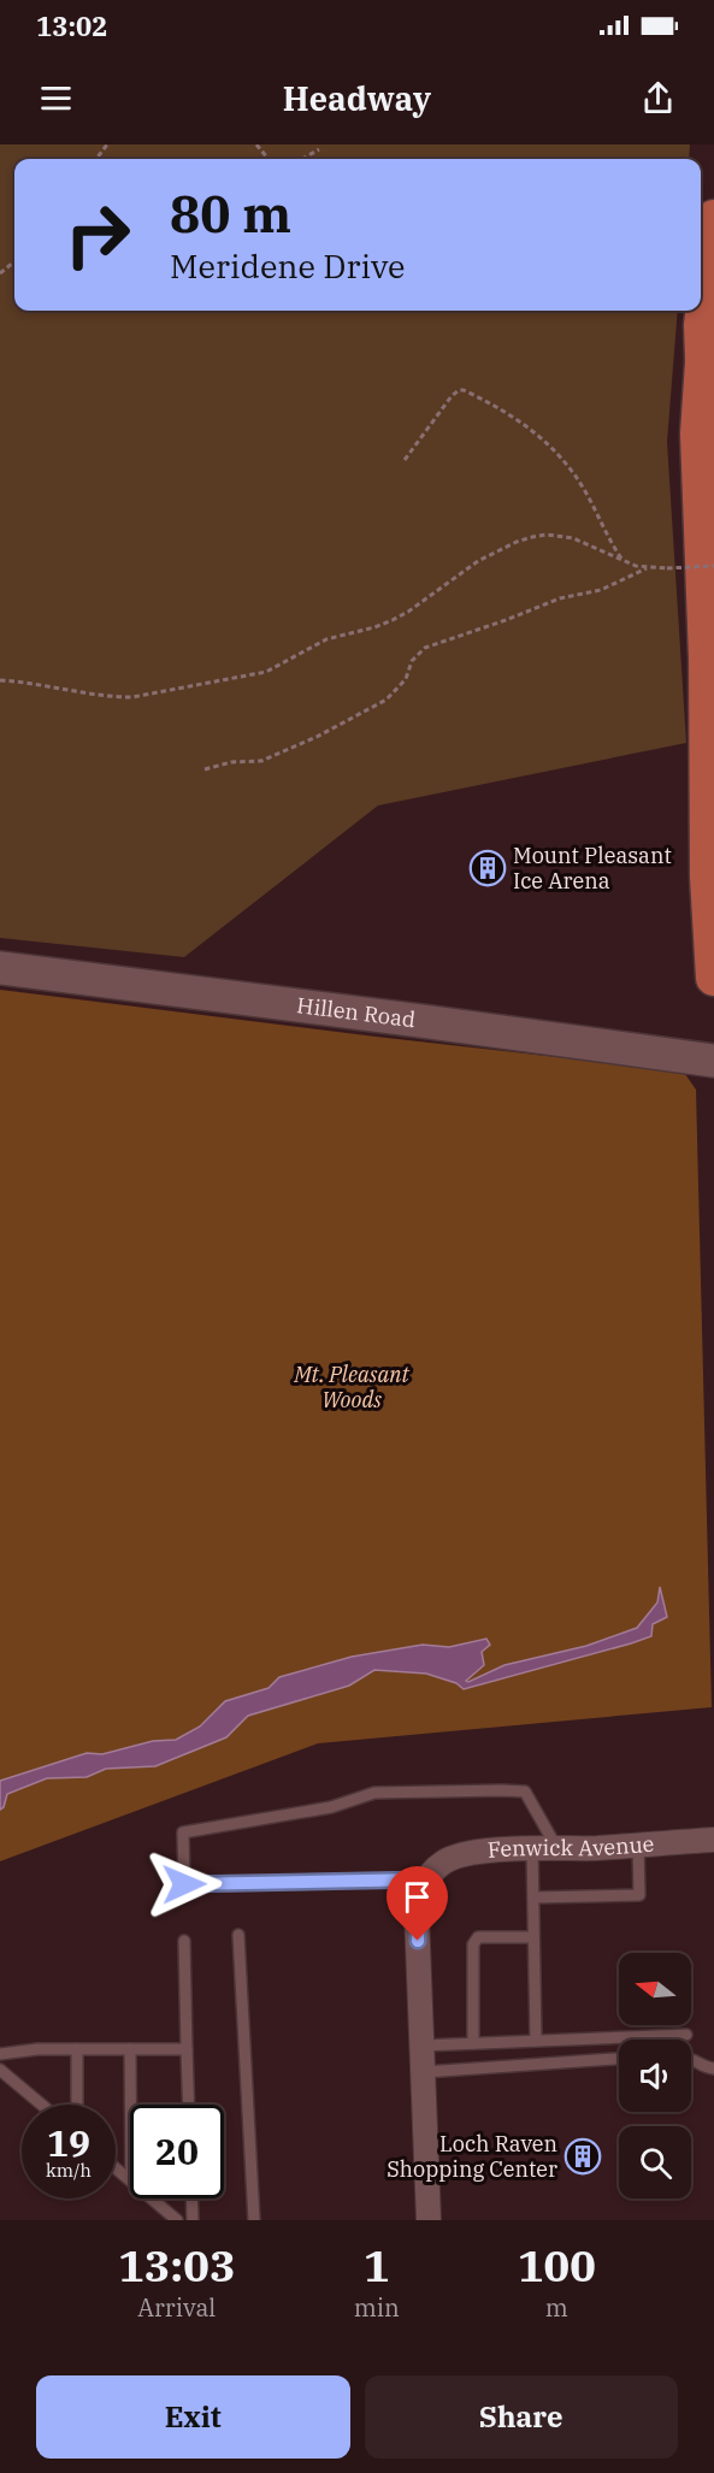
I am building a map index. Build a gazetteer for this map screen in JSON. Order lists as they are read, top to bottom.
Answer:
{
  "streets": {
    "street": ["Hillen Road", "Fenwick Avenue"]
  },
  "parks": ["Mt. Pleasant Woods"],
  "places": {
    "building": ["Mount Pleasant Ice Arena", "Loch Raven Shopping Center"]
  },
  "north": "left",
  "page": {
    "status": "13:02",
    "header": "Headway",
    "turn": ["80 m", "Meridene Drive"],
    "speed": "19 km/h",
    "limit": "20",
    "eta": [
      "13:03",
      "Arrival",
      "1",
      "min",
      "100",
      "m"
    ],
    "buttons": ["Exit", "Share"]
  }
}
